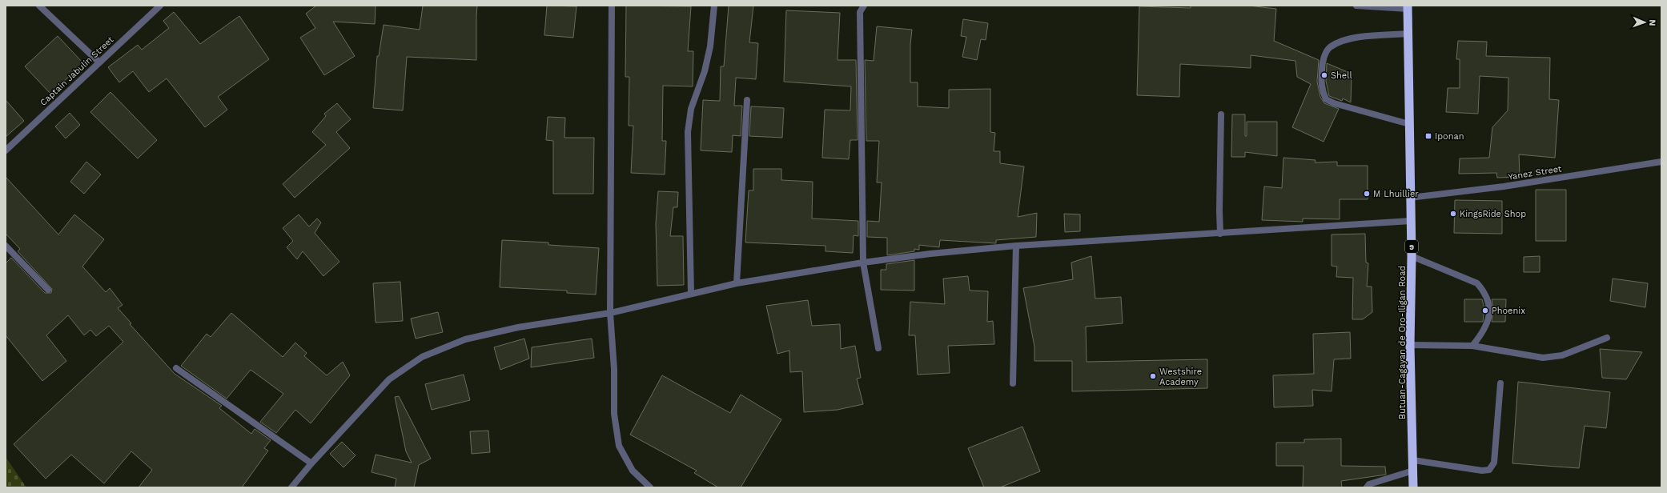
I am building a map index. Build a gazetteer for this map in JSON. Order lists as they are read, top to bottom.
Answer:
{
  "streets": {
    "highway": ["9", "Butuan-Cagayan de Oro-Iligan Road"],
    "street": ["Captain Jabulin Street", "Yanez Street"]
  },
  "crossings": [
    ["Yanez Street", "Butuan-Cagayan de Oro-Iligan Road"]
  ],
  "places": {
    "other": [
      "Shell",
      "M Lhuillier",
      "KingsRide Shop",
      "Phoenix",
      "Westshire Academy"
    ],
    "transit": ["Iponan"]
  },
  "north": "right"
}
